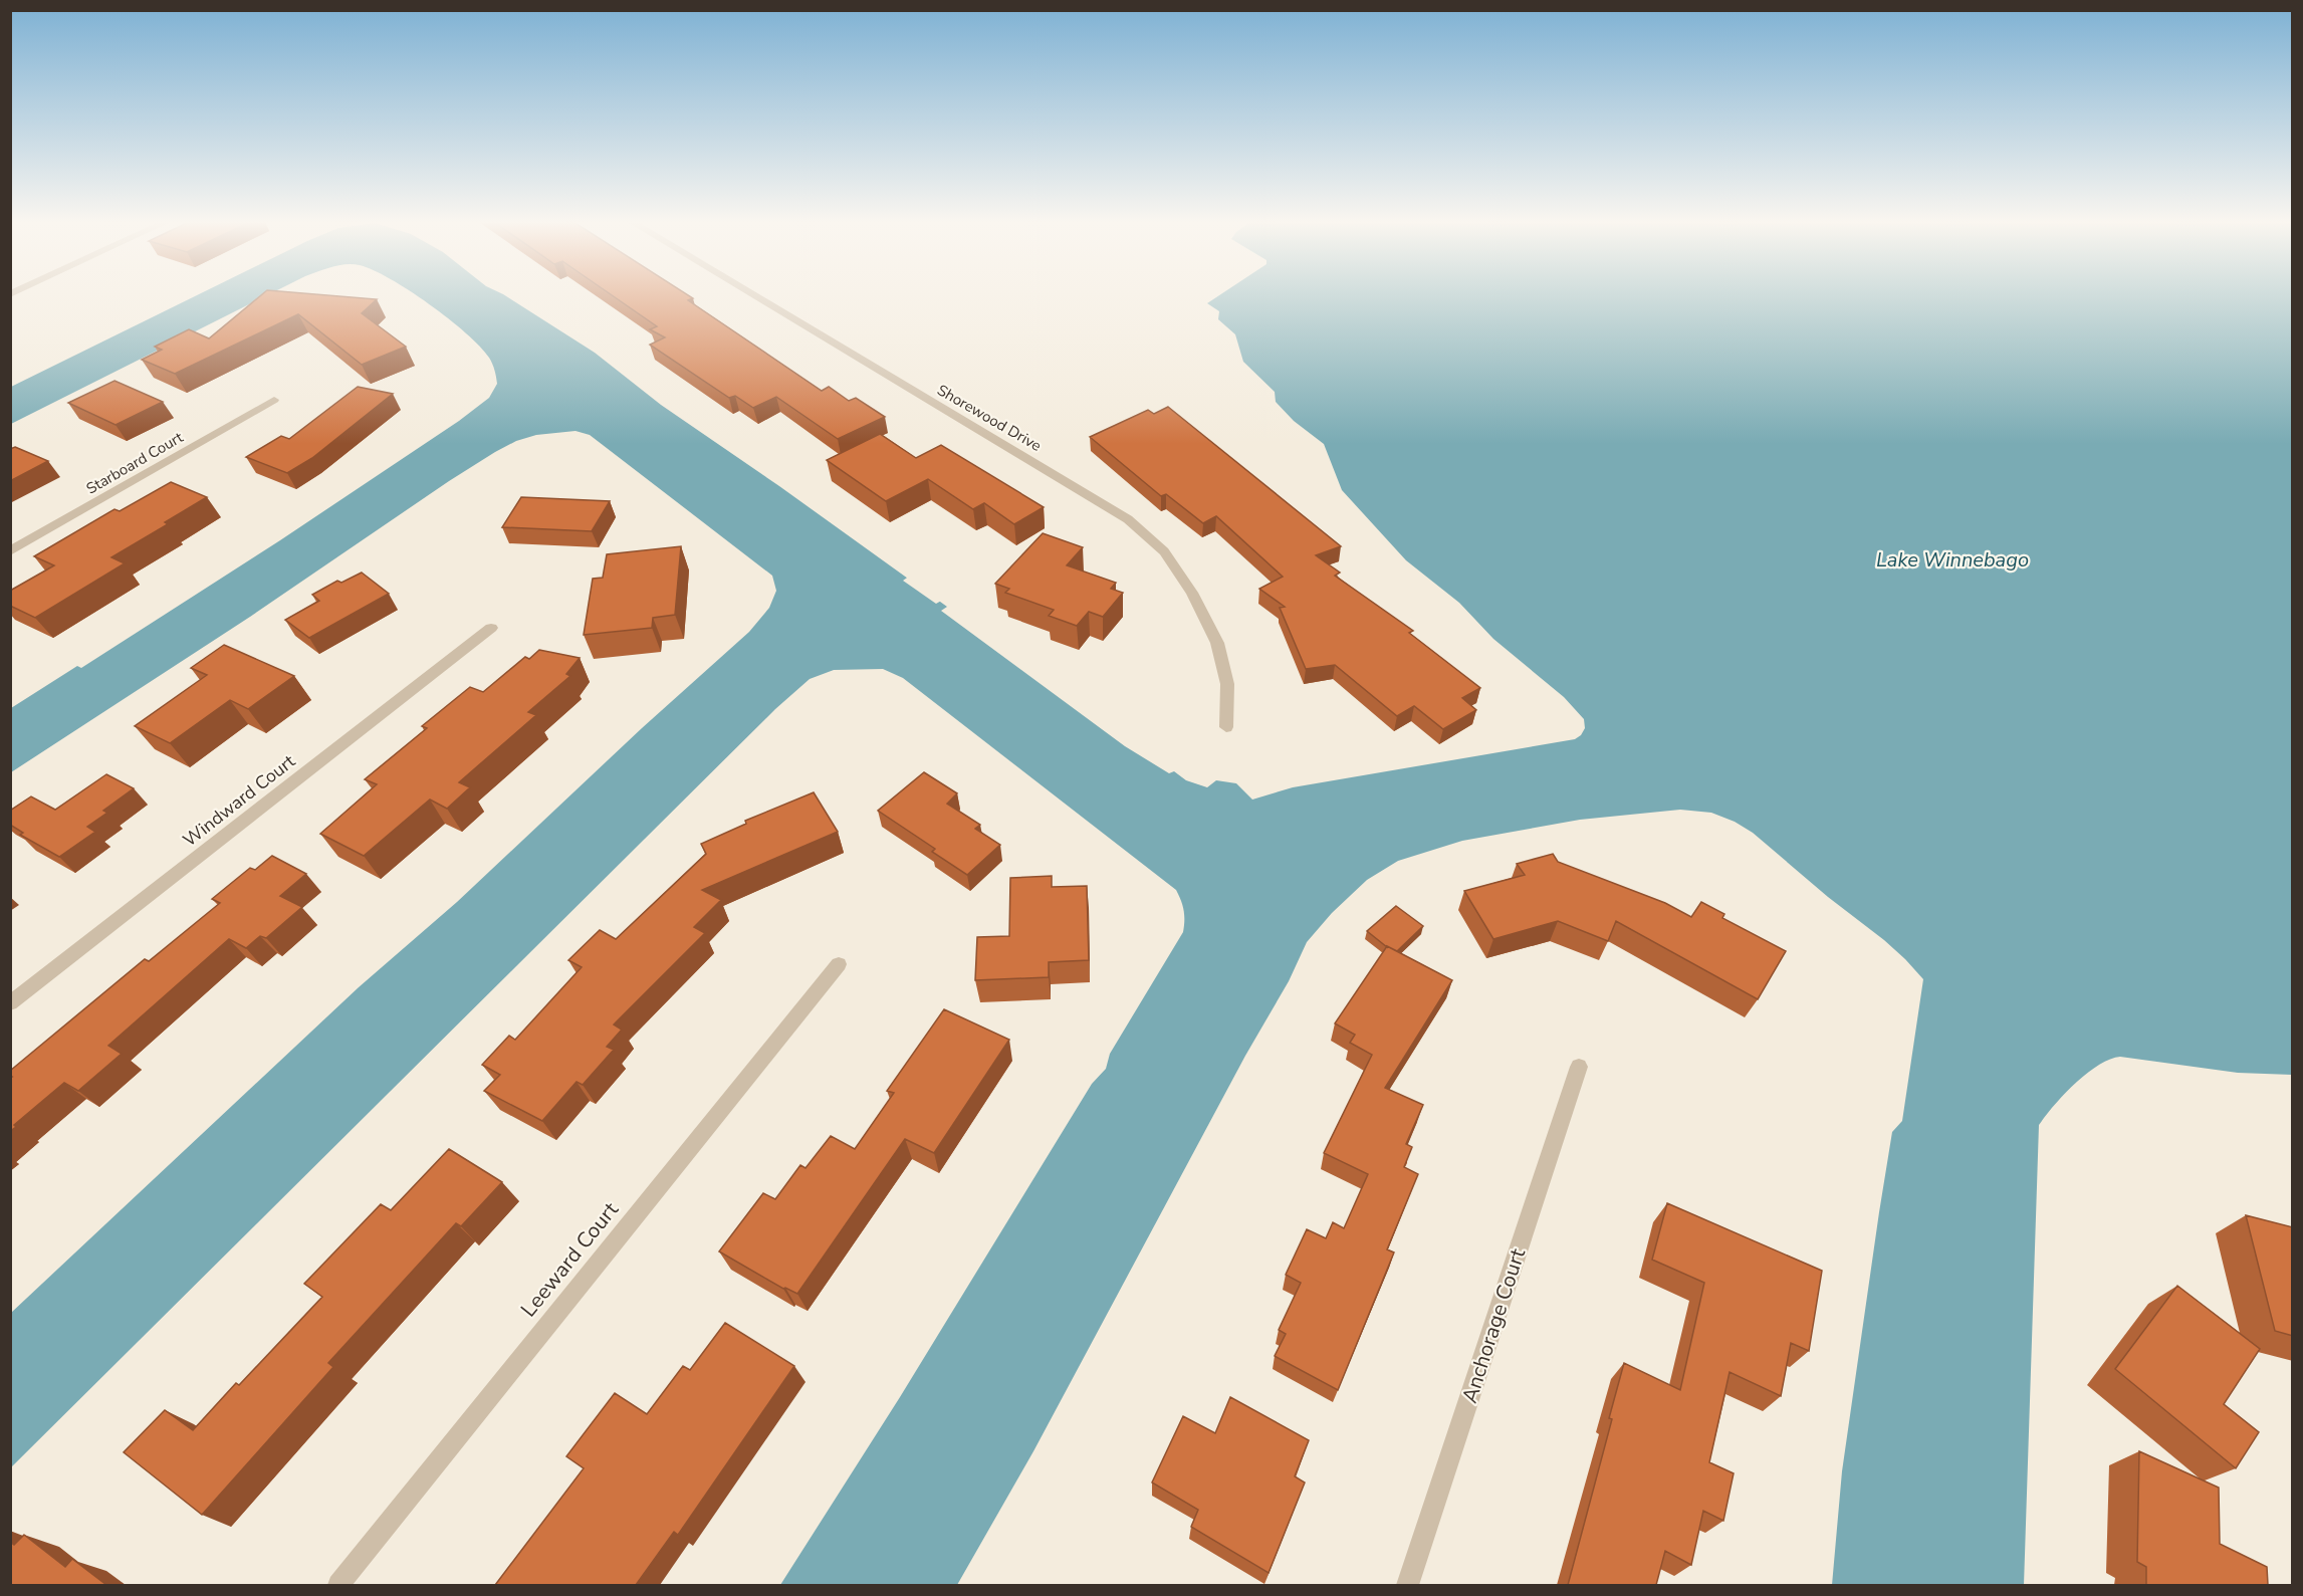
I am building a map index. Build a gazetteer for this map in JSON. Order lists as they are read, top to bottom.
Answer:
{
  "streets": {
    "street": [
      "Shorewood Drive",
      "Starboard Court",
      "Windward Court",
      "Leeward Court",
      "Anchorage Court"
    ]
  },
  "water": ["Lake Winnebago"]
}
